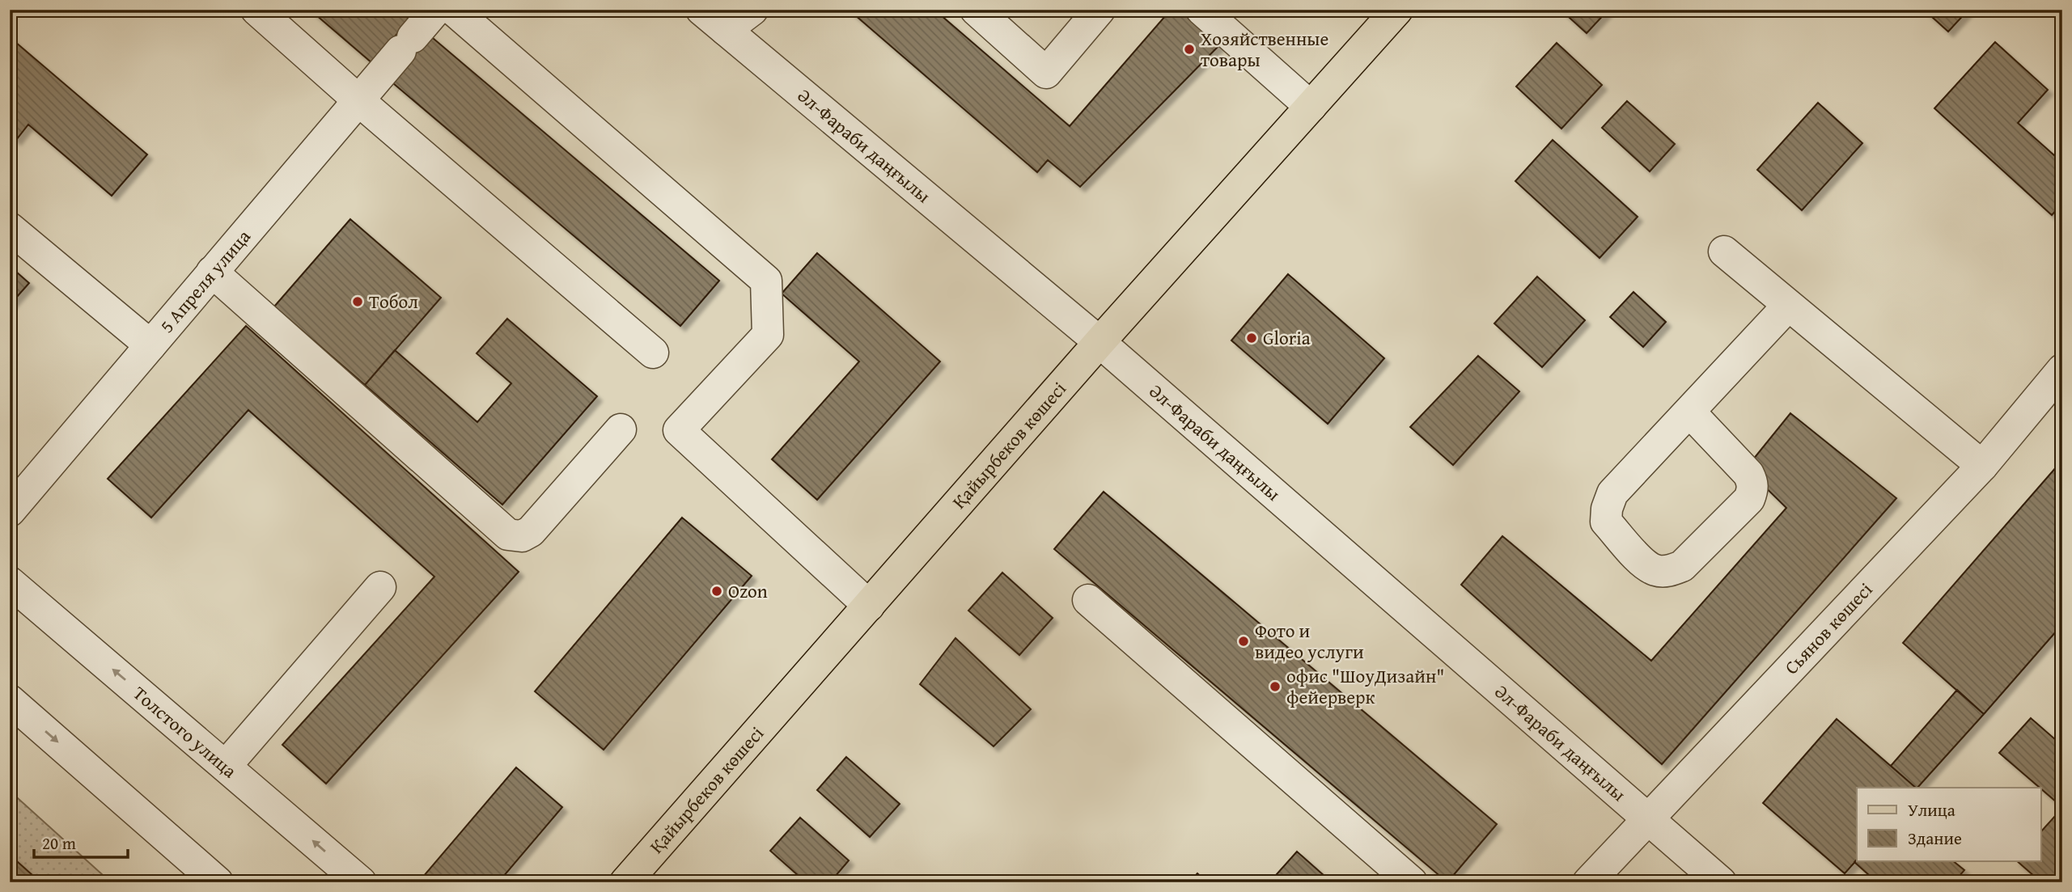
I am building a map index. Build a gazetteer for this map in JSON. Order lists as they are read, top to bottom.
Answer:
{
  "streets": {
    "main road": ["Қайырбеков көшесі"],
    "street": [
      "Әл-Фараби даңғылы",
      "5 Апреля улица",
      "Сьянов көшесі",
      "Толстого улица"
    ]
  },
  "crossings": [
    ["Әл-Фараби даңғылы", "Қайырбеков көшесі"],
    ["Әл-Фараби даңғылы", "Сьянов көшесі"]
  ],
  "places": [
    "Хозяйственные товары",
    "Тобол",
    "Gloria",
    "Ozon",
    "Фото и видео услуги",
    "офис \"ШоуДизайн\" фейерверк"
  ],
  "legend": ["Улица", "Здание"],
  "scale_bar": "20 m"
}
